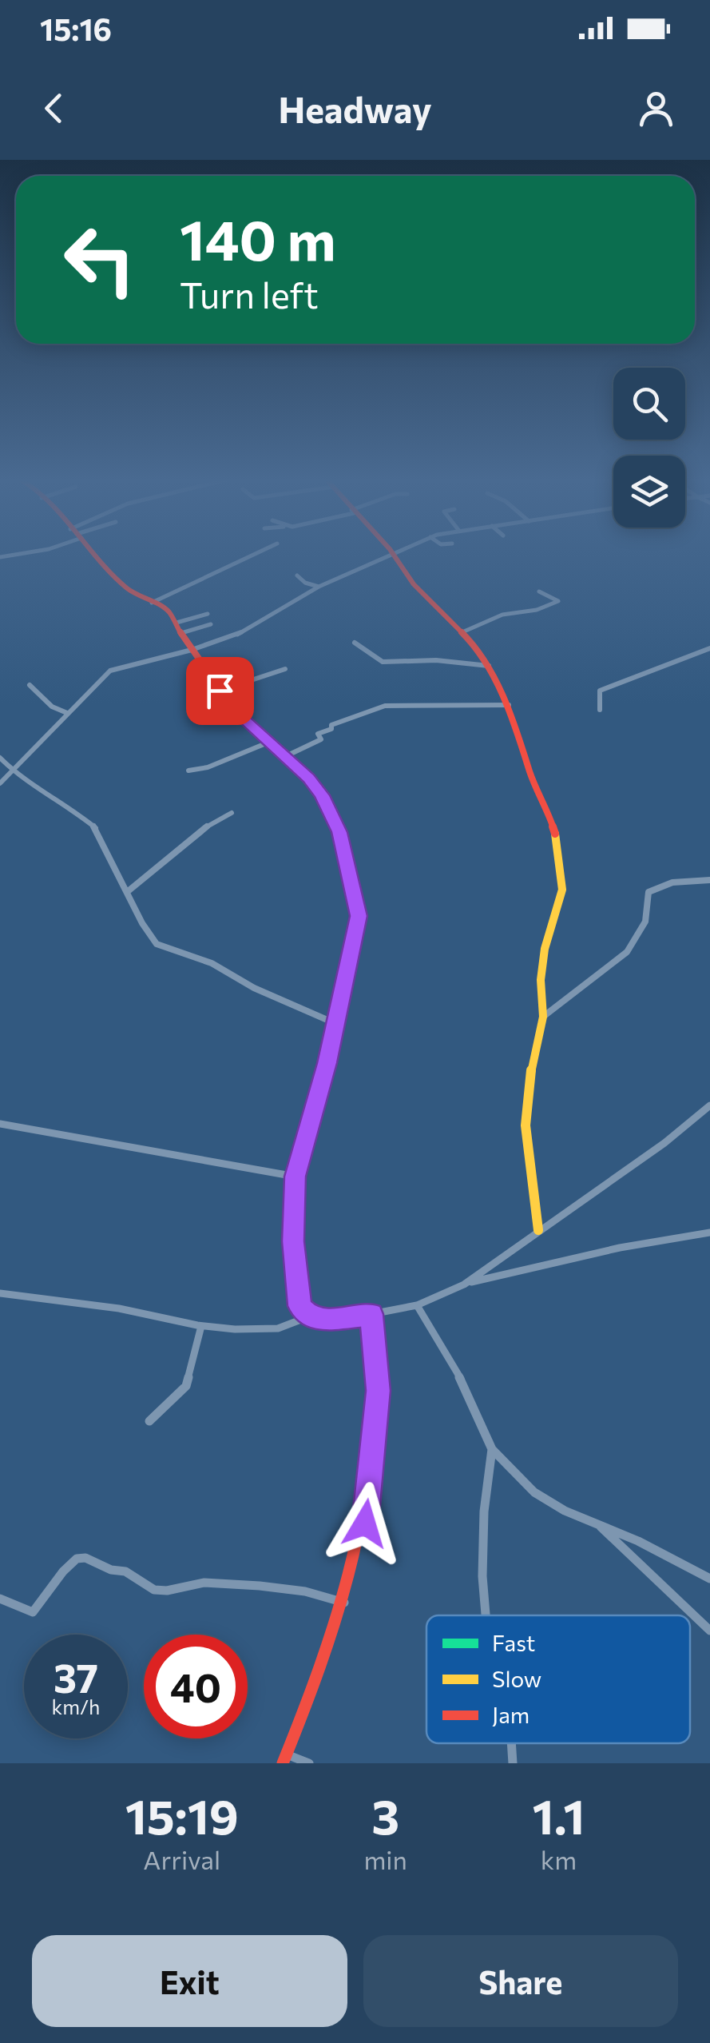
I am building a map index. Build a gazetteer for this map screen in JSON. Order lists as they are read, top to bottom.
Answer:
{
  "legend": ["Fast", "Slow", "Jam"],
  "page": {
    "status": "15:16",
    "header": "Headway",
    "turn": ["140 m", "Turn left"],
    "speed": "37 km/h",
    "limit": "40",
    "eta": [
      "15:19",
      "Arrival",
      "3",
      "min",
      "1.1",
      "km"
    ],
    "buttons": ["Exit", "Share"]
  }
}
